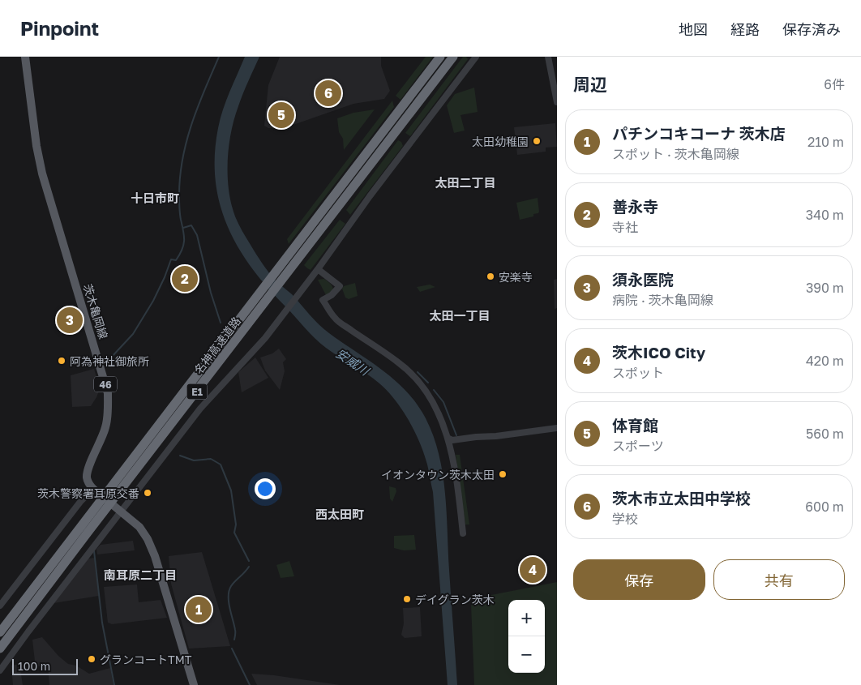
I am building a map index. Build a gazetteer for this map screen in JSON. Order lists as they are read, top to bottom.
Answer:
{
  "streets": {
    "highway": ["名神高速道路", "E1"],
    "main road": ["茨木亀岡線", "46"]
  },
  "districts": [
    "太田二丁目",
    "十日市町",
    "太田一丁目",
    "西太田町",
    "南耳原二丁目"
  ],
  "water": ["安威川"],
  "places": [
    "太田幼稚園",
    "安楽寺",
    "阿為神社御旅所",
    "イオンタウン茨木太田",
    "茨木警察署耳原交番",
    "デイグラン茨木",
    "グランコートTMT"
  ],
  "scale_bar": "100 m",
  "page": {
    "header": "Pinpoint",
    "nav": ["地図", "経路", "保存済み"],
    "heading": ["周辺", "6件"],
    "pins": [
      "6",
      "5",
      "2",
      "3",
      "4",
      "1"
    ],
    "list": [
      {
        "mark": "1",
        "name": "パチンコキコーナ 茨木店",
        "note": "スポット · 茨木亀岡線",
        "value": "210 m"
      },
      {
        "mark": "2",
        "name": "善永寺",
        "note": "寺社",
        "value": "340 m"
      },
      {
        "mark": "3",
        "name": "須永医院",
        "note": "病院 · 茨木亀岡線",
        "value": "390 m"
      },
      {
        "mark": "4",
        "name": "茨木ICO City",
        "note": "スポット",
        "value": "420 m"
      },
      {
        "mark": "5",
        "name": "体育館",
        "note": "スポーツ",
        "value": "560 m"
      },
      {
        "mark": "6",
        "name": "茨木市立太田中学校",
        "note": "学校",
        "value": "600 m"
      }
    ],
    "buttons": ["保存", "共有"],
    "map_buttons": ["+", "−"],
    "scale": "100 m"
  }
}
